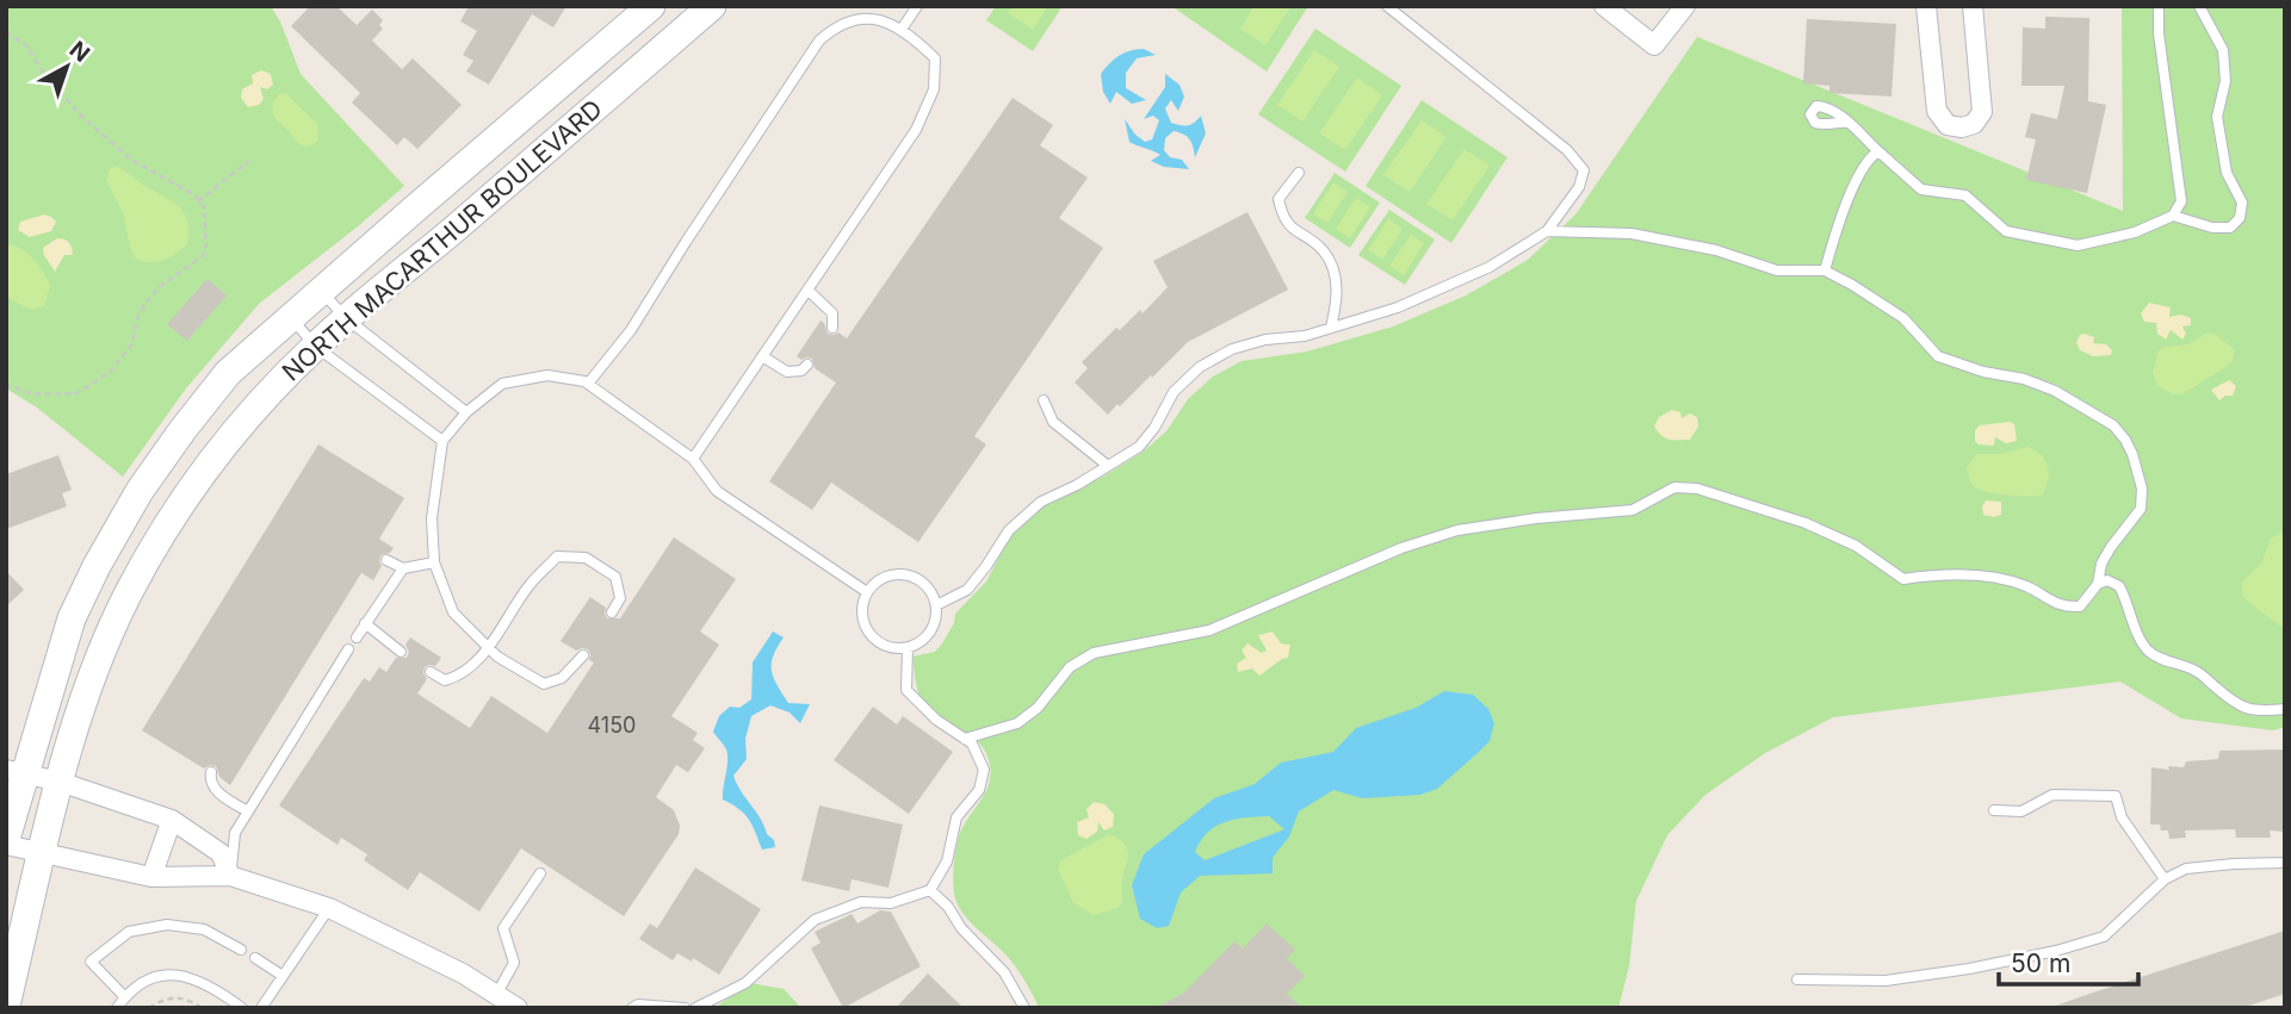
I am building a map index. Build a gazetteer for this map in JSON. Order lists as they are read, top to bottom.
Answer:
{
  "streets": {
    "main road": ["NORTH MACARTHUR BOULEVARD"]
  },
  "house_numbers": ["4150"],
  "scale_bar": "50 m",
  "north": "top right"
}
